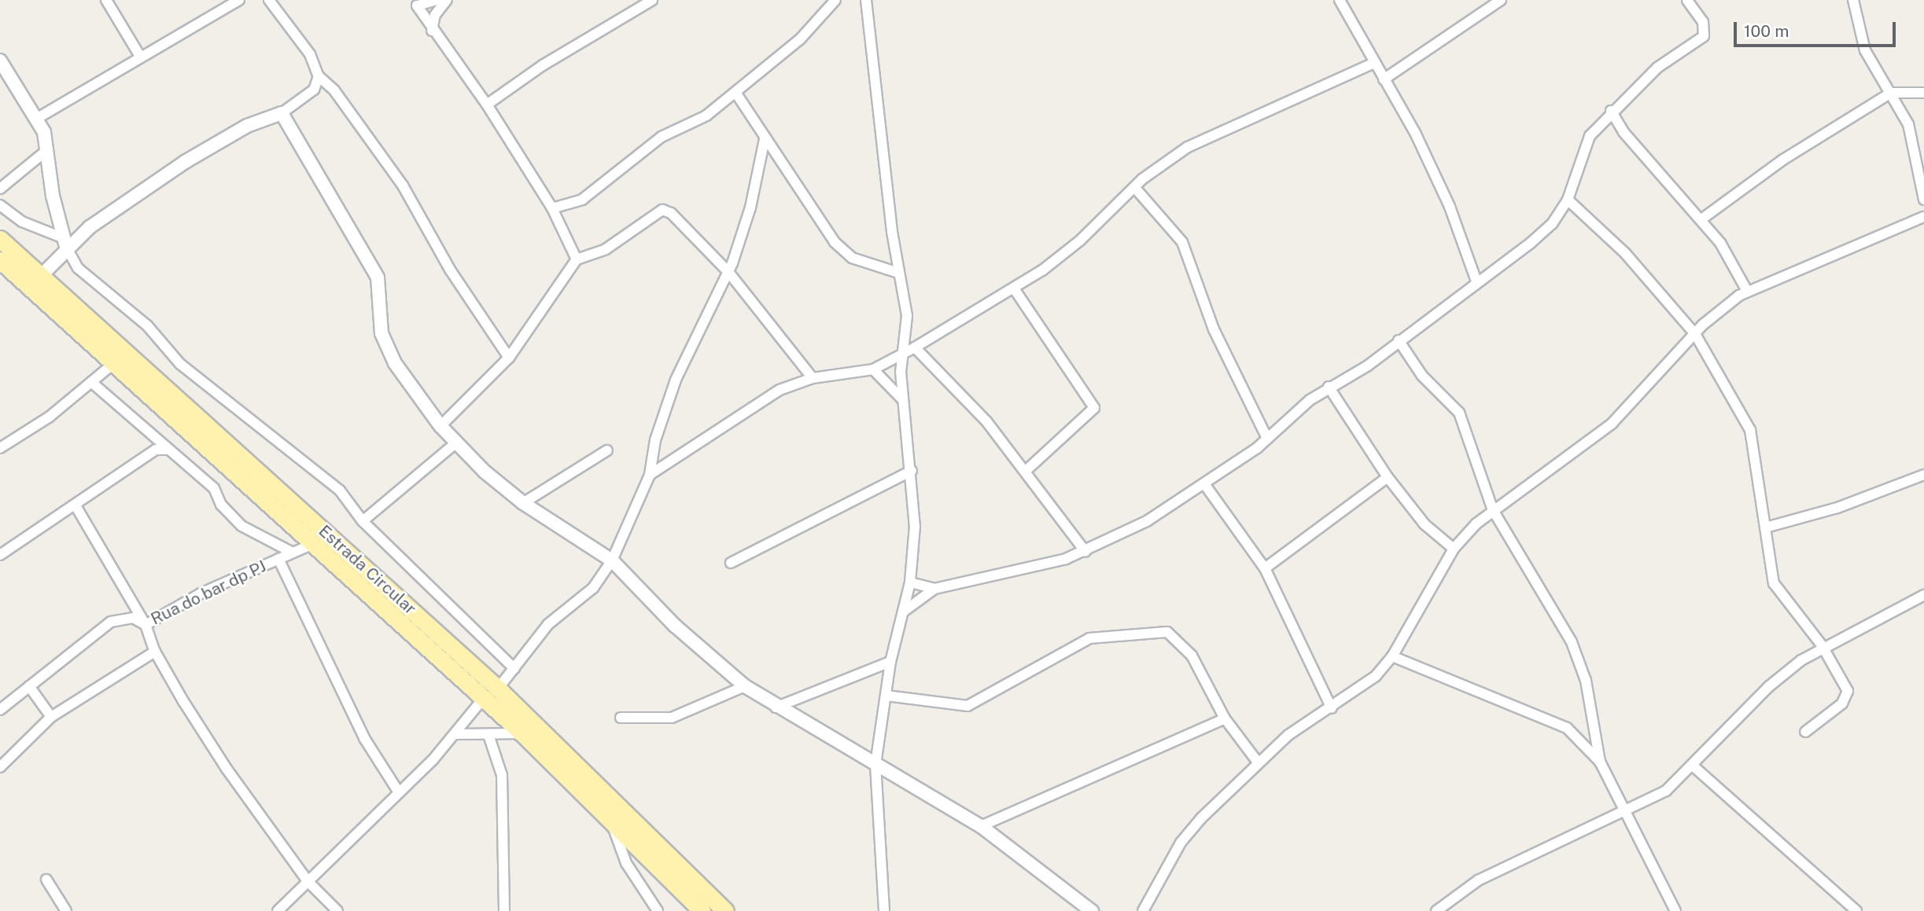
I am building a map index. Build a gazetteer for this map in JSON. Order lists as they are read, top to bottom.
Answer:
{
  "streets": {
    "main road": ["Estrada Circular"],
    "street": ["Rua do bar dp PJ"]
  },
  "crossings": [
    ["Estrada Circular", "Rua do bar dp PJ"]
  ],
  "scale_bar": "100 m"
}
